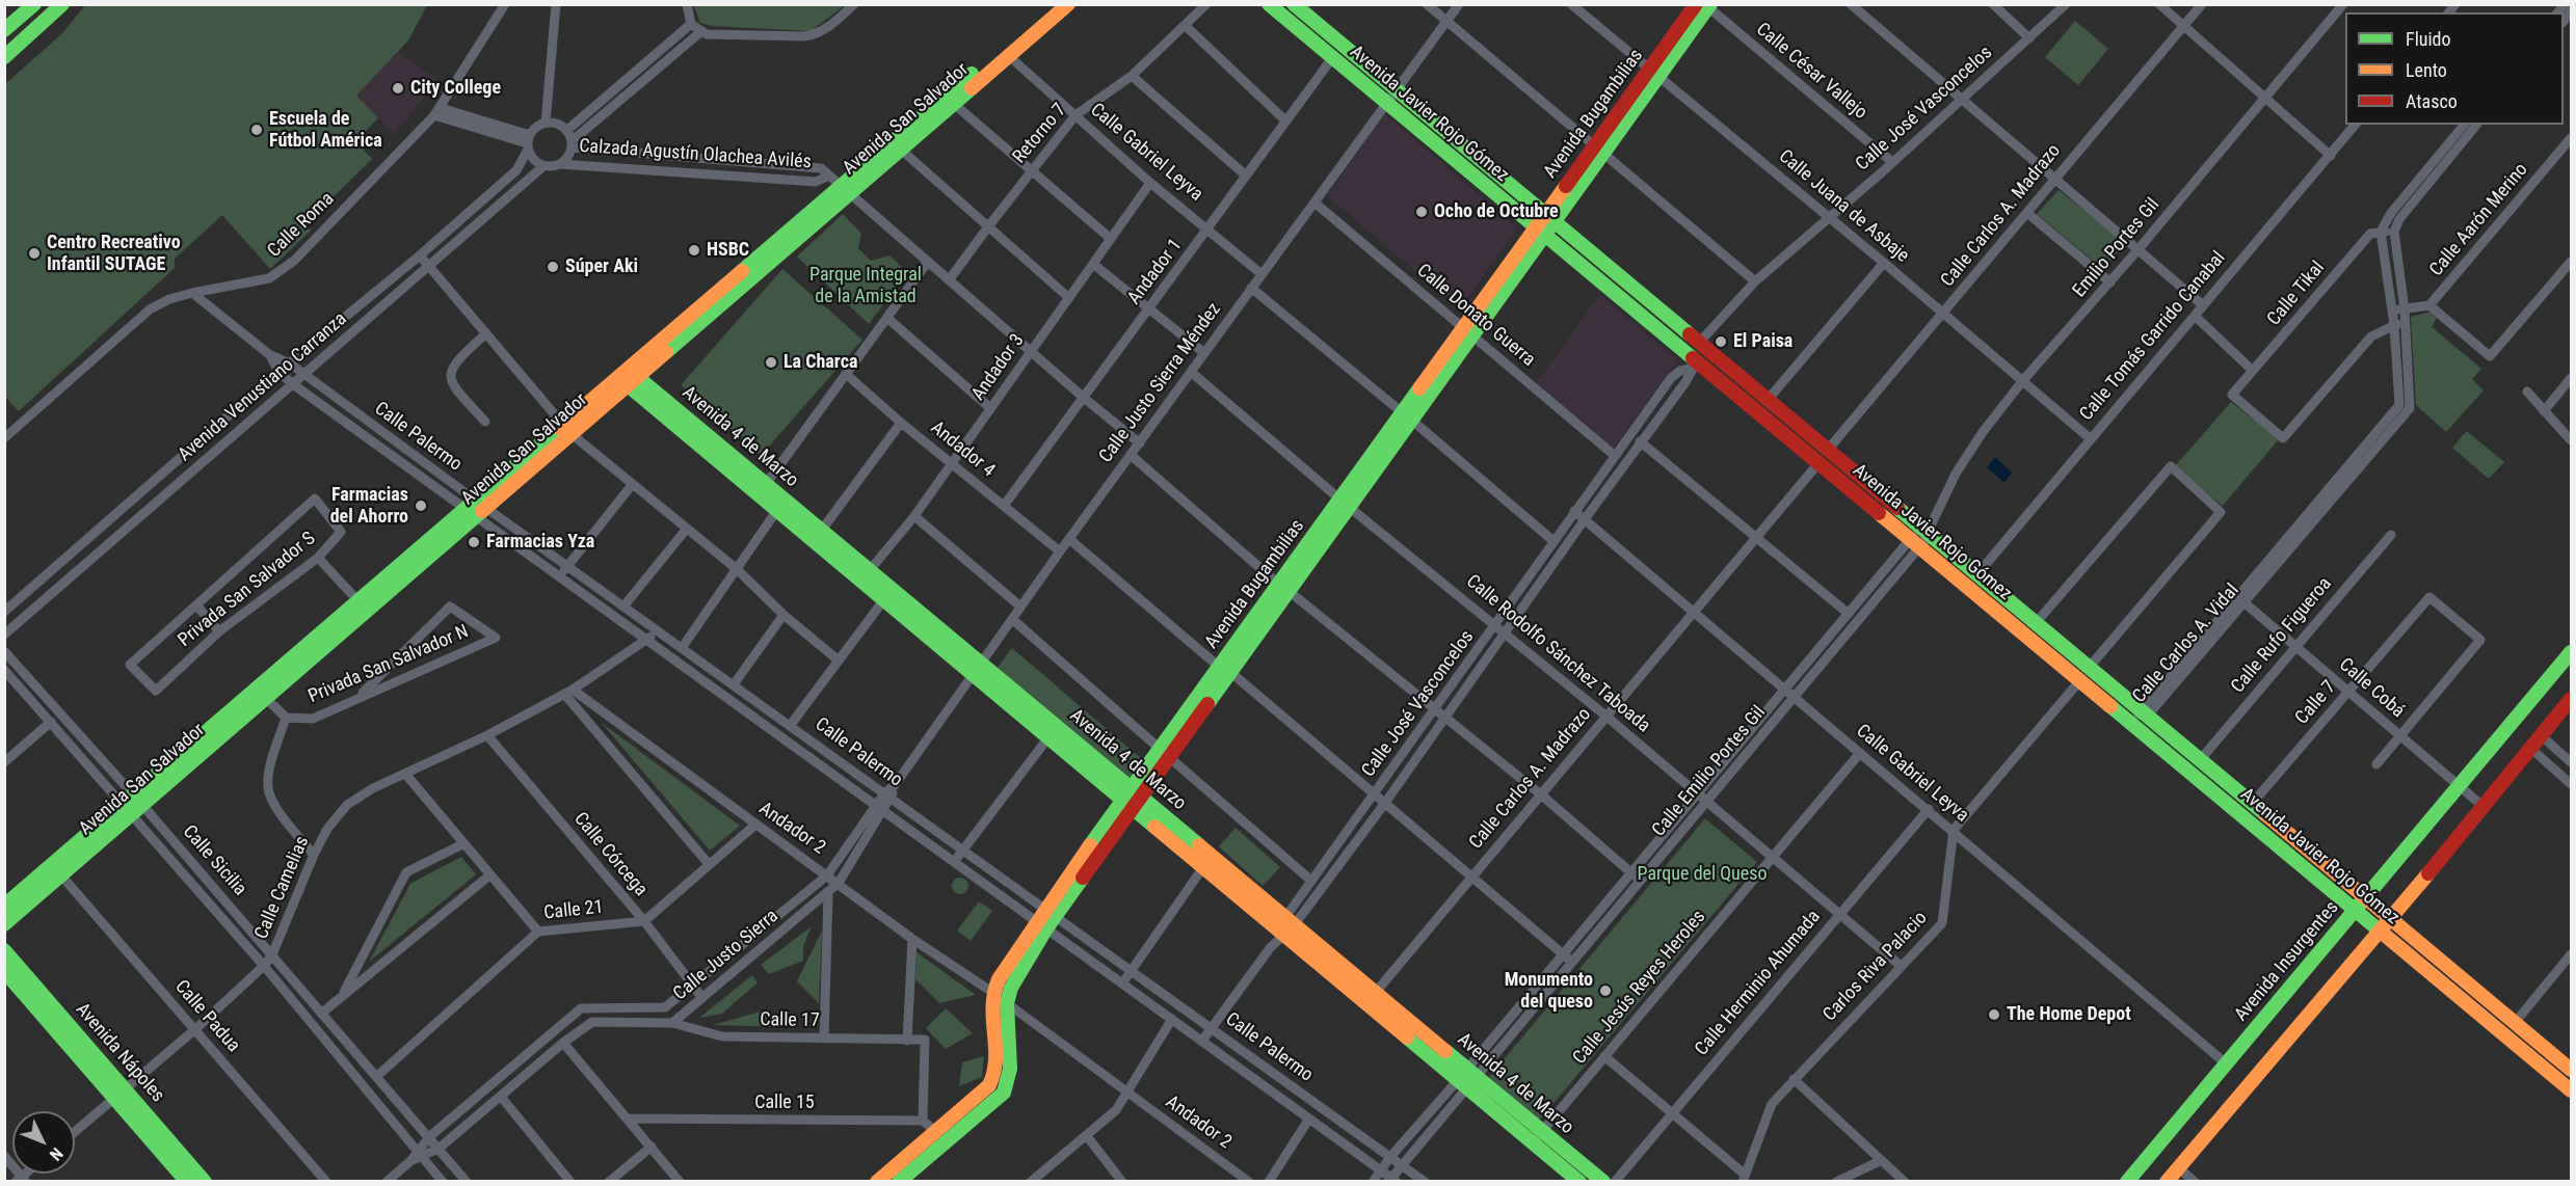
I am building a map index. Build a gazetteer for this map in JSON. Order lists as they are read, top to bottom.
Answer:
{
  "streets": {
    "main road": [
      "Avenida Javier Rojo Gómez",
      "Avenida Bugambilias",
      "Avenida San Salvador",
      "Avenida 4 de Marzo",
      "Avenida Insurgentes",
      "Avenida Nápoles"
    ],
    "street": [
      "Calle César Vallejo",
      "Calle José Vasconcelos",
      "Retorno 7",
      "Calle Gabriel Leyva",
      "Calzada Agustín Olachea Avilés",
      "Calle Juana de Asbaje",
      "Calle Carlos A. Madrazo",
      "Calle Aarón Merino",
      "Calle Roma",
      "Emilio Portes Gil",
      "Andador 1",
      "Calle Tikal",
      "Calle Donato Guerra",
      "Calle Tomás Garrido Canabal",
      "Andador 3",
      "Calle Justo Sierra Méndez",
      "Avenida Venustiano Carranza",
      "Calle Palermo",
      "Andador 4",
      "Privada San Salvador S",
      "Calle Rufo Figueroa",
      "Calle Carlos A. Vidal",
      "Calle Rodolfo Sánchez Taboada",
      "Privada San Salvador N",
      "Calle Cobá",
      "Calle 7",
      "Calle Emilio Portes Gil",
      "Andador 2",
      "Calle Córcega",
      "Calle Sicilia",
      "Calle Camelias",
      "Calle 21",
      "Calle Justo Sierra",
      "Carlos Riva Palacio",
      "Calle Herminio Ahumada",
      "Calle Jesús Reyes Heroles",
      "Calle Padua",
      "Calle 17",
      "Calle 15"
    ]
  },
  "crossings": [
    ["Calle César Vallejo", "Calle José Vasconcelos"],
    ["Calle César Vallejo", "Avenida Bugambilias"],
    ["Calle José Vasconcelos", "Avenida Javier Rojo Gómez"],
    ["Calle José Vasconcelos", "Calle Gabriel Leyva"],
    ["Calle José Vasconcelos", "Calle Juana de Asbaje"],
    ["Calle José Vasconcelos", "Calle Donato Guerra"],
    ["Calle José Vasconcelos", "Calle Palermo"],
    ["Calle José Vasconcelos", "Avenida 4 de Marzo"],
    ["Calle José Vasconcelos", "Calle Rodolfo Sánchez Taboada"],
    ["Avenida Javier Rojo Gómez", "Avenida Bugambilias"],
    ["Avenida Javier Rojo Gómez", "Calle Carlos A. Madrazo"],
    ["Avenida Javier Rojo Gómez", "Emilio Portes Gil"],
    ["Avenida Javier Rojo Gómez", "Andador 1"],
    ["Avenida Javier Rojo Gómez", "Calle Tomás Garrido Canabal"],
    ["Avenida Javier Rojo Gómez", "Calle Justo Sierra Méndez"],
    ["Avenida Javier Rojo Gómez", "Calle Rufo Figueroa"],
    ["Avenida Javier Rojo Gómez", "Calle Carlos A. Vidal"],
    ["Avenida Javier Rojo Gómez", "Calle 7"],
    ["Avenida Javier Rojo Gómez", "Calle Emilio Portes Gil"],
    ["Avenida Javier Rojo Gómez", "Avenida Insurgentes"],
    ["Avenida Bugambilias", "Calle Juana de Asbaje"],
    ["Avenida Bugambilias", "Calle Donato Guerra"],
    ["Avenida Bugambilias", "Calle Palermo"],
    ["Avenida Bugambilias", "Avenida 4 de Marzo"],
    ["Avenida Bugambilias", "Calle Rodolfo Sánchez Taboada"],
    ["Avenida Bugambilias", "Andador 2"],
    ["Avenida San Salvador", "Calle Gabriel Leyva"],
    ["Avenida San Salvador", "Calzada Agustín Olachea Avilés"],
    ["Avenida San Salvador", "Calle Palermo"],
    ["Avenida San Salvador", "Avenida 4 de Marzo"],
    ["Avenida San Salvador", "Calle Sicilia"],
    ["Avenida San Salvador", "Calle Padua"],
    ["Retorno 7", "Calle Gabriel Leyva"],
    ["Retorno 7", "Calzada Agustín Olachea Avilés"],
    ["Calle Gabriel Leyva", "Calle Carlos A. Madrazo"],
    ["Calle Gabriel Leyva", "Andador 1"],
    ["Calle Gabriel Leyva", "Andador 3"],
    ["Calle Gabriel Leyva", "Calle Justo Sierra Méndez"],
    ["Calle Gabriel Leyva", "Calle Emilio Portes Gil"],
    ["Calle Gabriel Leyva", "Avenida Insurgentes"],
    ["Calle Gabriel Leyva", "Carlos Riva Palacio"],
    ["Calle Gabriel Leyva", "Calle Herminio Ahumada"],
    ["Calle Gabriel Leyva", "Calle Jesús Reyes Heroles"],
    ["Calzada Agustín Olachea Avilés", "Andador 1"],
    ["Calzada Agustín Olachea Avilés", "Andador 3"],
    ["Calzada Agustín Olachea Avilés", "Calle Justo Sierra Méndez"],
    ["Calzada Agustín Olachea Avilés", "Avenida Venustiano Carranza"],
    ["Calle Juana de Asbaje", "Calle Carlos A. Madrazo"],
    ["Calle Juana de Asbaje", "Emilio Portes Gil"],
    ["Calle Juana de Asbaje", "Calle Tomás Garrido Canabal"],
    ["Calle Carlos A. Madrazo", "Avenida 4 de Marzo"],
    ["Calle Carlos A. Madrazo", "Calle Rodolfo Sánchez Taboada"],
    ["Calle Aarón Merino", "Calle Carlos A. Vidal"],
    ["Calle Roma", "Calle Palermo"],
    ["Emilio Portes Gil", "Calle Emilio Portes Gil"],
    ["Andador 1", "Andador 4"],
    ["Calle Tikal", "Calle Carlos A. Vidal"],
    ["Calle Donato Guerra", "Calle Justo Sierra Méndez"],
    ["Andador 3", "Avenida 4 de Marzo"],
    ["Andador 3", "Andador 4"],
    ["Calle Justo Sierra Méndez", "Calle Palermo"],
    ["Calle Justo Sierra Méndez", "Avenida 4 de Marzo"],
    ["Calle Justo Sierra Méndez", "Andador 4"],
    ["Calle Justo Sierra Méndez", "Calle Rodolfo Sánchez Taboada"],
    ["Calle Justo Sierra Méndez", "Calle Justo Sierra"],
    ["Avenida Venustiano Carranza", "Calle Palermo"],
    ["Calle Palermo", "Calle Camelias"],
    ["Calle Palermo", "Calle Justo Sierra"],
    ["Avenida 4 de Marzo", "Calle Emilio Portes Gil"],
    ["Avenida 4 de Marzo", "Calle Jesús Reyes Heroles"],
    ["Calle Rufo Figueroa", "Calle Cobá"],
    ["Calle Carlos A. Vidal", "Calle Cobá"],
    ["Calle Rodolfo Sánchez Taboada", "Calle Emilio Portes Gil"],
    ["Calle Rodolfo Sánchez Taboada", "Carlos Riva Palacio"],
    ["Calle Rodolfo Sánchez Taboada", "Calle Herminio Ahumada"],
    ["Calle Rodolfo Sánchez Taboada", "Calle Jesús Reyes Heroles"],
    ["Calle Cobá", "Calle 7"],
    ["Calle Cobá", "Avenida Insurgentes"],
    ["Andador 2", "Calle Camelias"],
    ["Andador 2", "Calle Justo Sierra"],
    ["Calle Córcega", "Calle Camelias"],
    ["Calle Córcega", "Calle 21"],
    ["Calle Córcega", "Calle Justo Sierra"],
    ["Calle Sicilia", "Calle Camelias"],
    ["Calle Sicilia", "Calle 21"],
    ["Calle Sicilia", "Calle Justo Sierra"],
    ["Calle Camelias", "Calle Padua"],
    ["Calle Camelias", "Avenida Nápoles"],
    ["Calle Justo Sierra", "Calle 17"],
    ["Calle 17", "Calle 15"]
  ],
  "parks": ["Parque Integral de la Amistad", "Parque del Queso"],
  "places": [
    "City College",
    "Escuela de Fútbol América",
    "Ocho de Octubre",
    "HSBC",
    "Centro Recreativo Infantil SUTAGE",
    "Súper Aki",
    "El Paisa",
    "La Charca",
    "Farmacias del Ahorro",
    "Farmacias Yza",
    "Monumento del queso",
    "The Home Depot"
  ],
  "legend": ["Fluido", "Lento", "Atasco"],
  "north": "bottom right"
}
